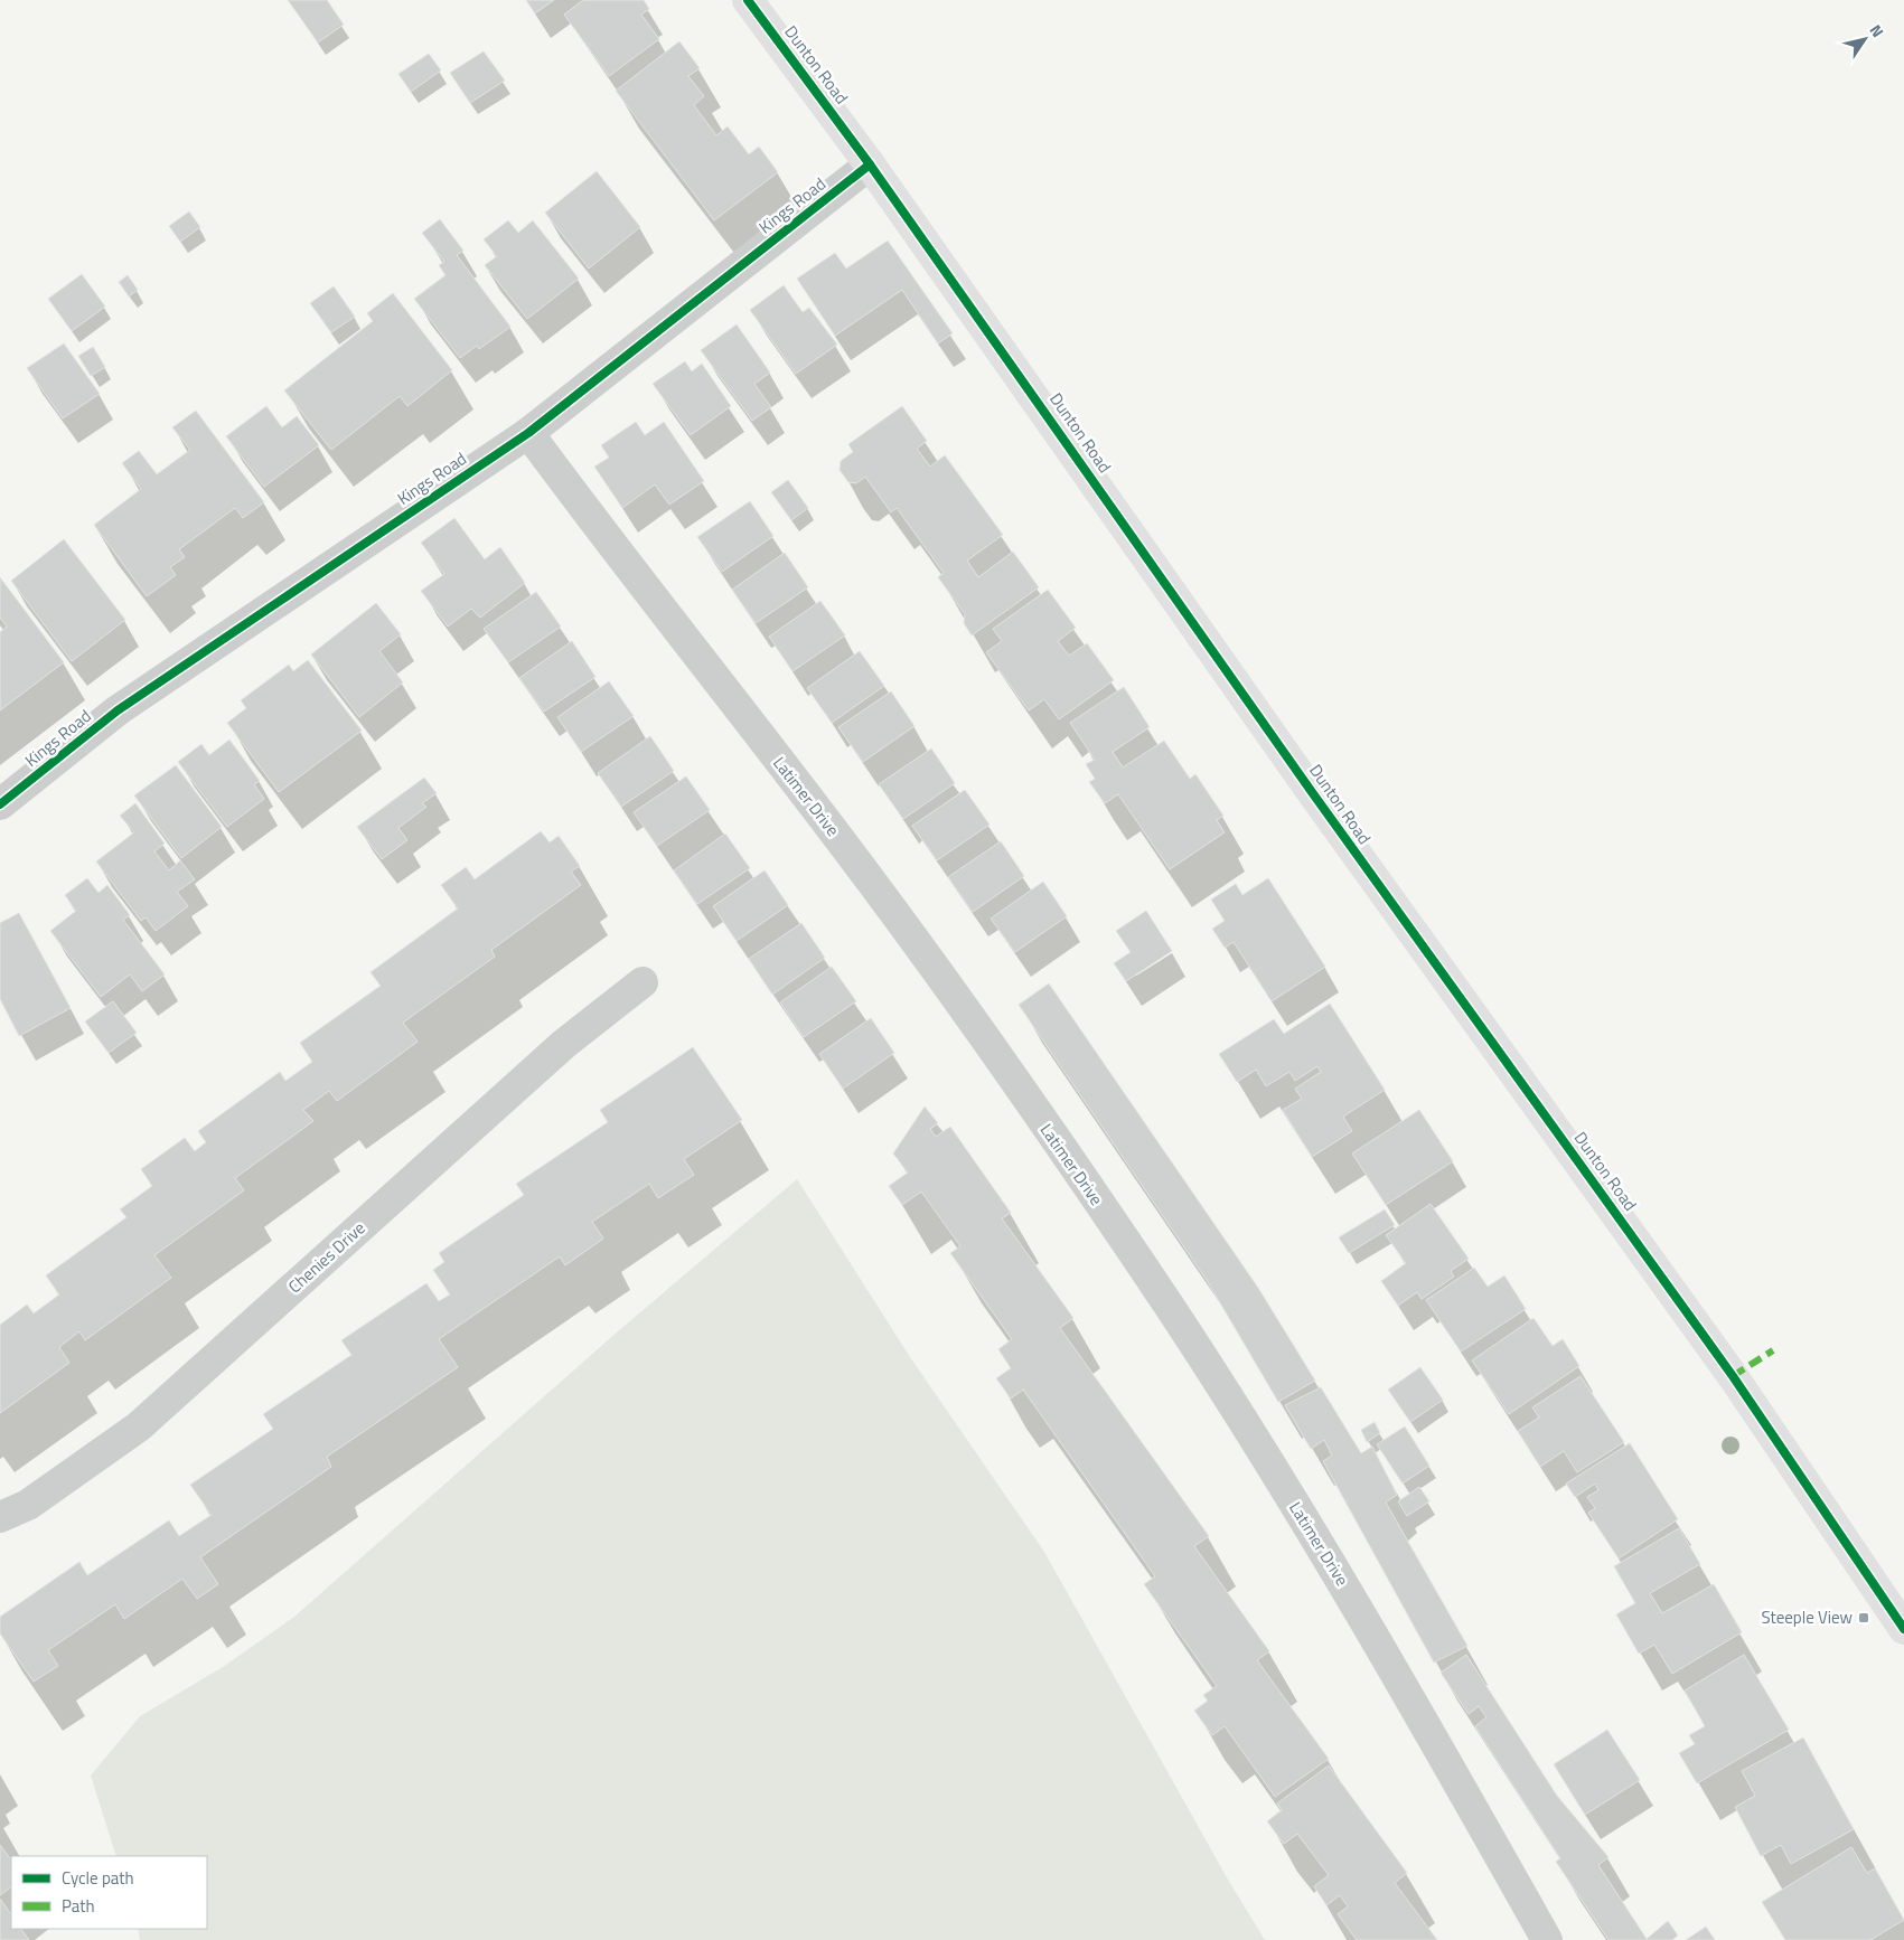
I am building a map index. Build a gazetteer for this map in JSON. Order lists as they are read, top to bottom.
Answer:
{
  "streets": {
    "street": [
      "Dunton Road",
      "Kings Road",
      "Latimer Drive",
      "Chenies Drive"
    ]
  },
  "crossings": [
    ["Dunton Road", "Kings Road"],
    ["Kings Road", "Latimer Drive"]
  ],
  "places": {
    "transit": ["Steeple View"]
  },
  "legend": ["Cycle path", "Path"],
  "north": "top right"
}
